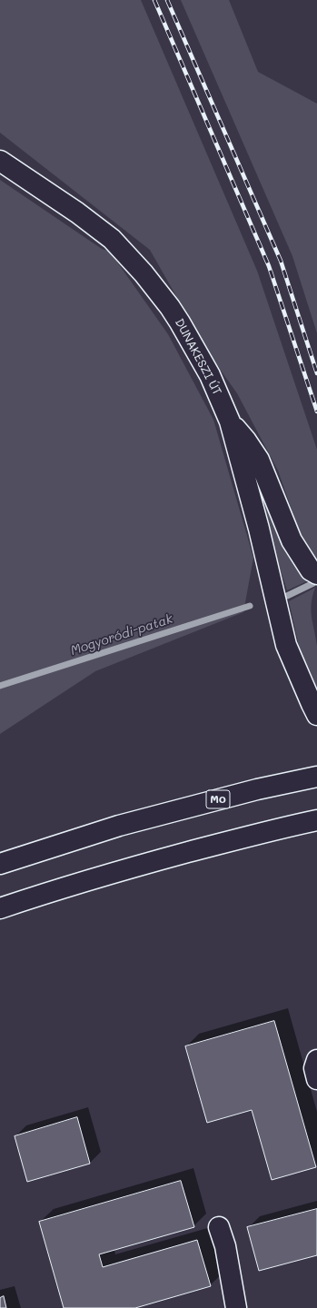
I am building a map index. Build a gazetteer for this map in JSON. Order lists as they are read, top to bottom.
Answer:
{
  "streets": {
    "main road": ["DUNAKESZI ÚT", "M0"]
  },
  "water": ["Mogyoródi-patak"]
}
